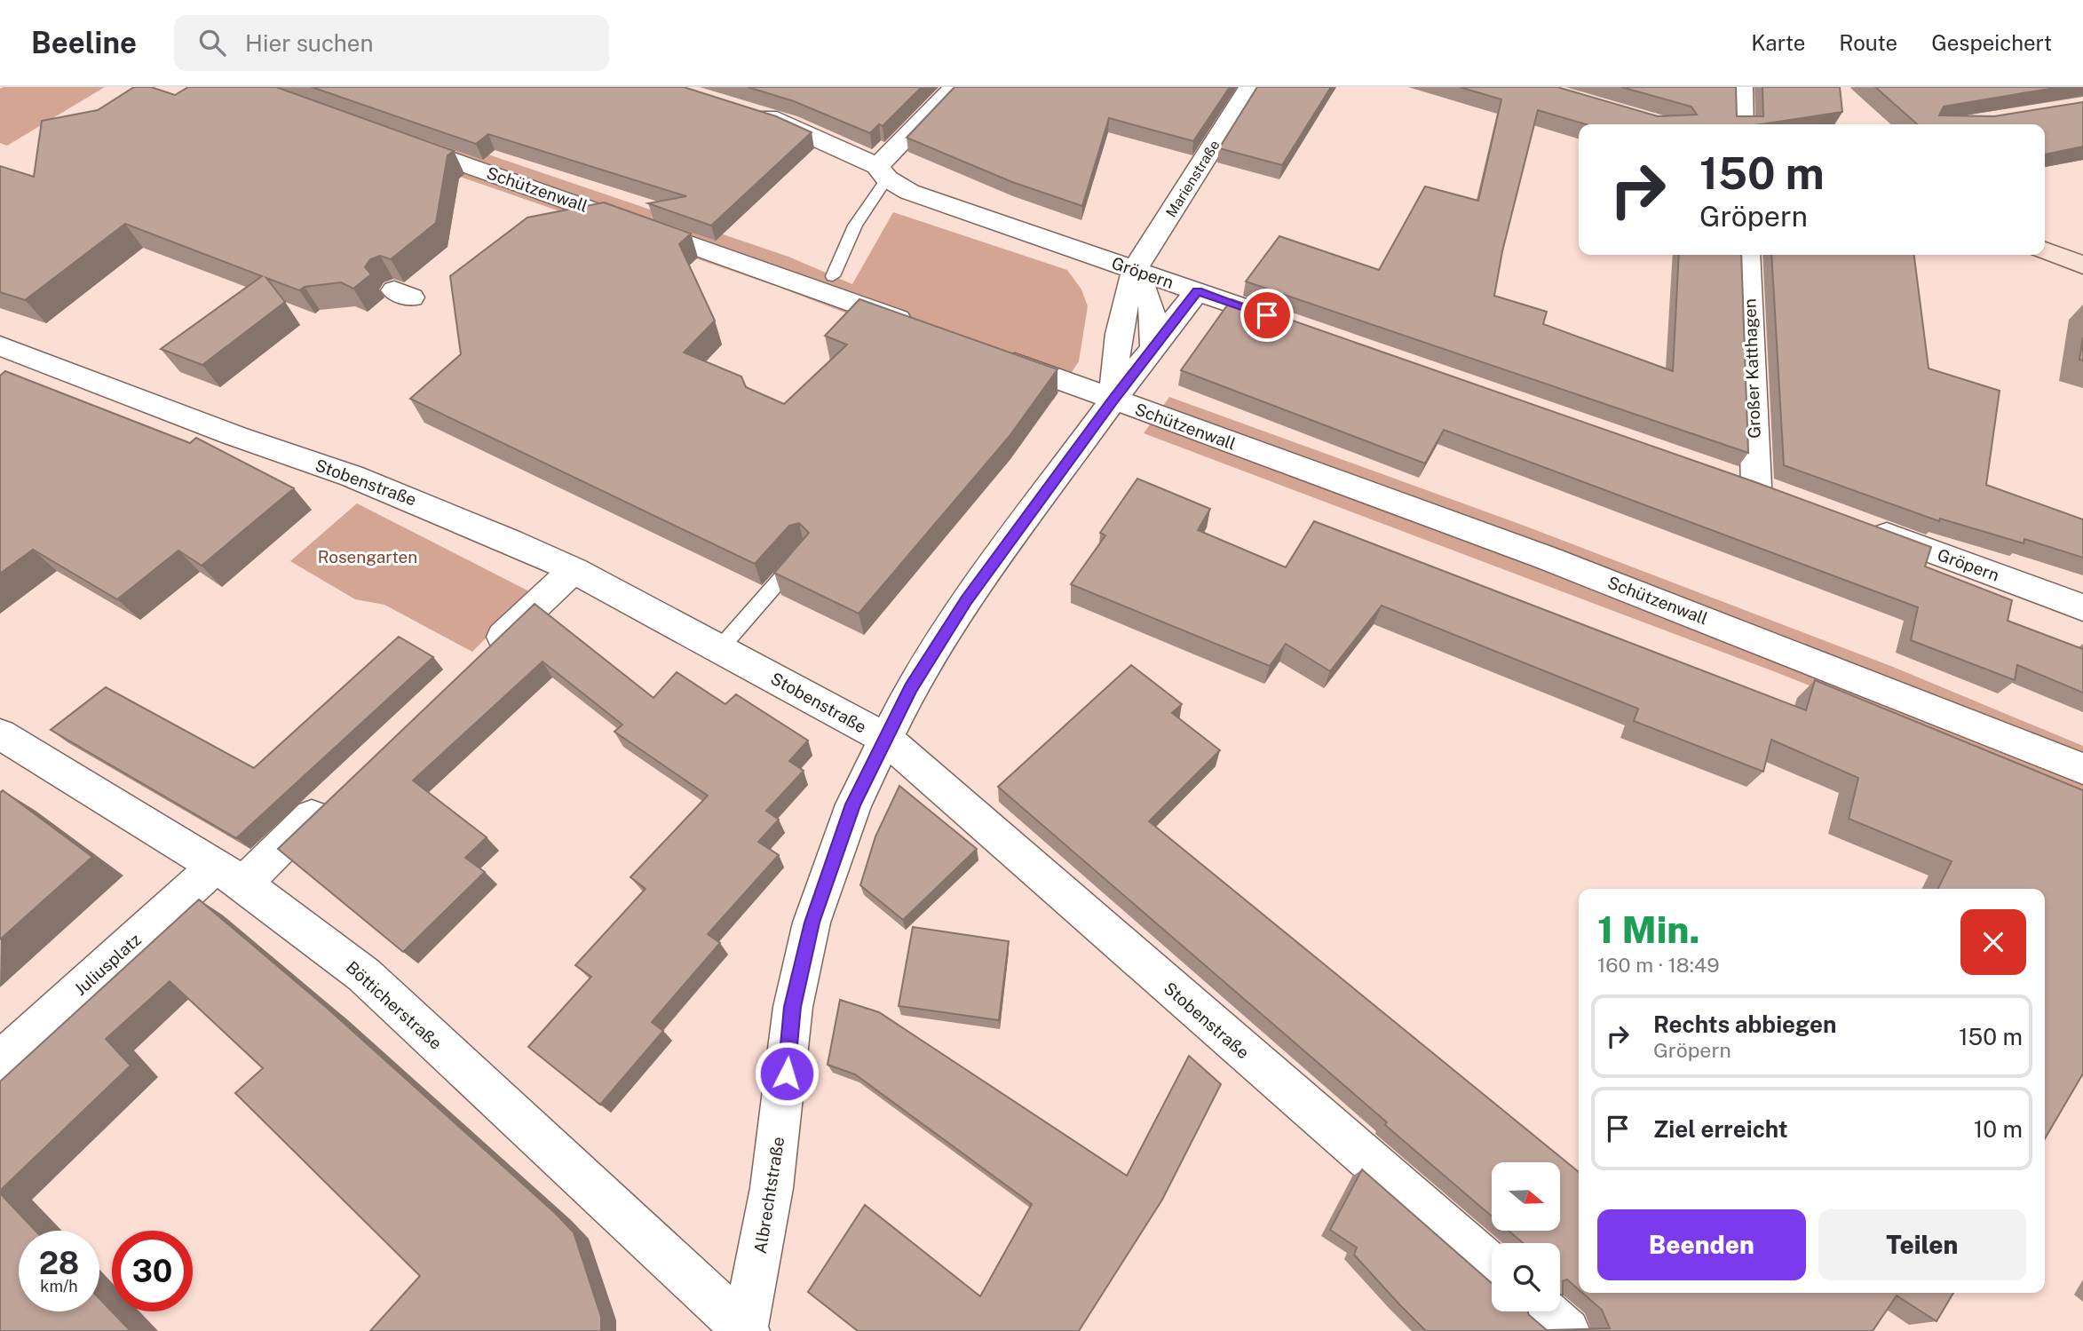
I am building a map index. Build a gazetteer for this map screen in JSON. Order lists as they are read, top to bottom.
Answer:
{
  "streets": {
    "street": [
      "Marienstraße",
      "Schützenwall",
      "Gröpern",
      "Großer Katthagen",
      "Stobenstraße",
      "Juliusplatz",
      "Bötticherstraße",
      "Albrechtstraße"
    ]
  },
  "crossings": [
    ["Marienstraße", "Gröpern"],
    ["Schützenwall", "Albrechtstraße"],
    ["Gröpern", "Albrechtstraße"],
    ["Stobenstraße", "Albrechtstraße"],
    ["Juliusplatz", "Bötticherstraße"],
    ["Bötticherstraße", "Albrechtstraße"]
  ],
  "parks": ["Rosengarten"],
  "north": "right",
  "page": {
    "header": "Beeline",
    "search": "Hier suchen",
    "nav": ["Karte", "Route", "Gespeichert"],
    "turn": ["150 m", "Gröpern"],
    "heading": ["1 Min.", "160 m · 18:49"],
    "list": [
      {
        "name": "Rechts abbiegen",
        "note": "Gröpern",
        "value": "150 m"
      },
      {
        "name": "Ziel erreicht",
        "value": "10 m"
      }
    ],
    "buttons": ["Beenden", "Teilen"],
    "speed": "28 km/h",
    "limit": "30"
  }
}
